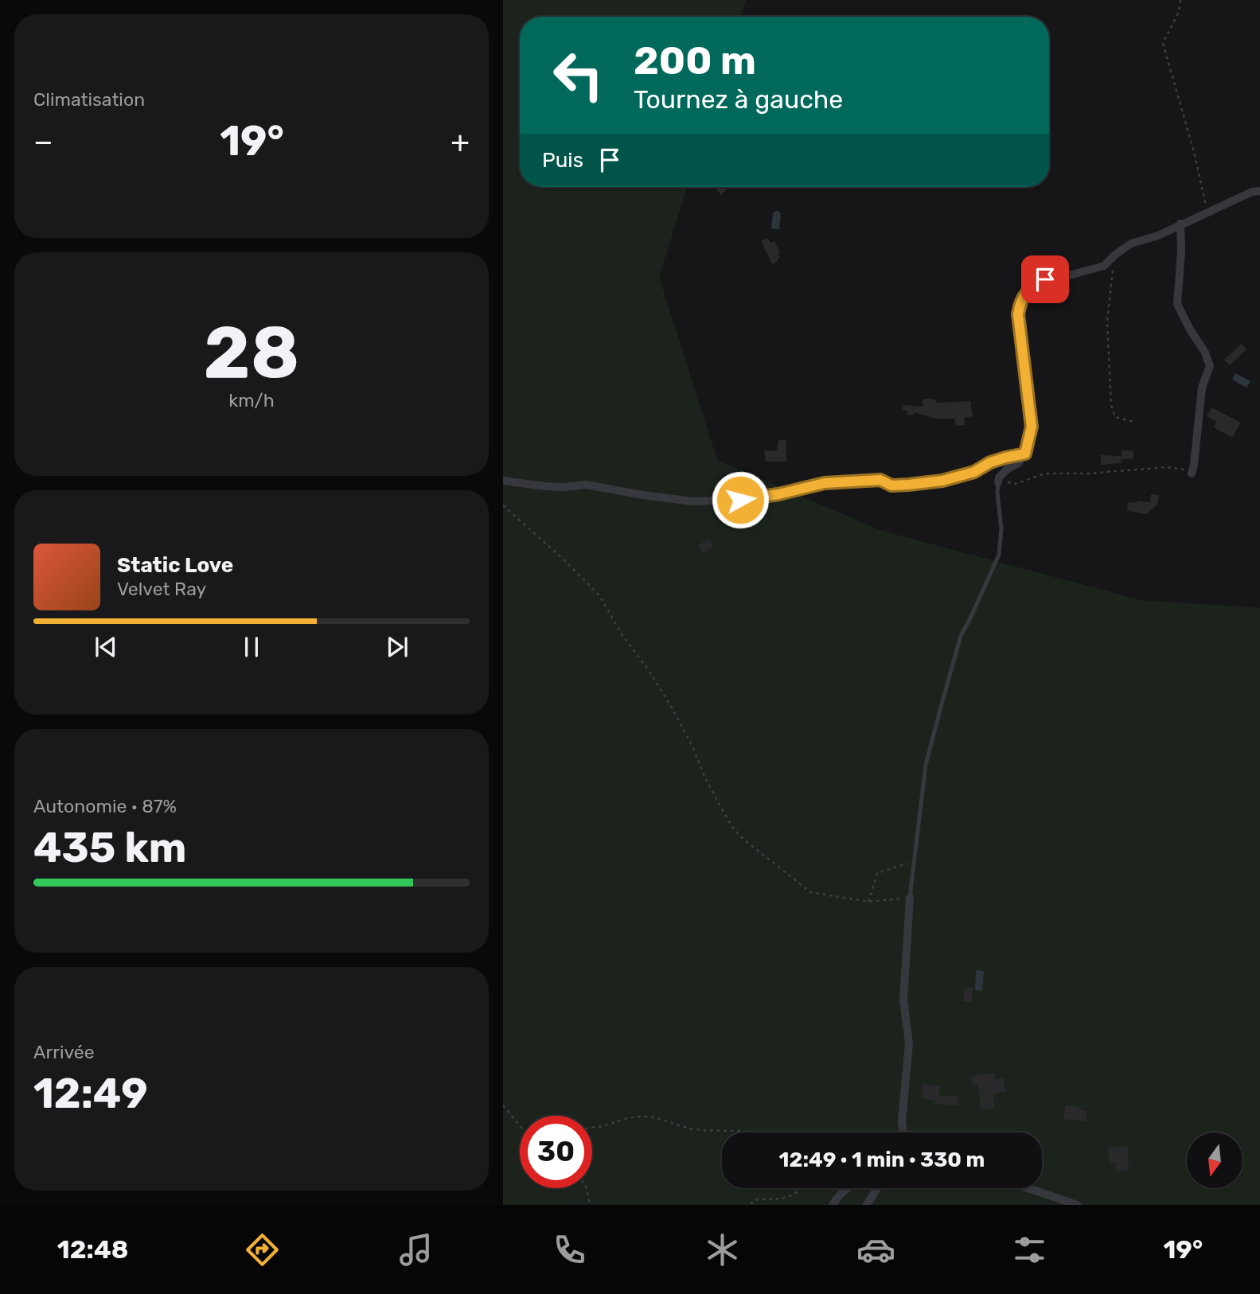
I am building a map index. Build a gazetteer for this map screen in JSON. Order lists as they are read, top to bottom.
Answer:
{
  "north": "bottom",
  "page": {
    "tile": [
      "Climatisation",
      ["28", "km/h"],
      ["Autonomie · 87%", "435 km"],
      ["Arrivée", "12:49"]
    ],
    "turn": ["200 m", "Tournez à gauche"],
    "heat": ["−", "19°", "+"],
    "then": "Puis",
    "song": ["Static Love", "Velvet Ray"],
    "limit": "30",
    "trip": "12:49 · 1 min · 330 m",
    "tabs": ["12:48", "19°"]
  }
}
